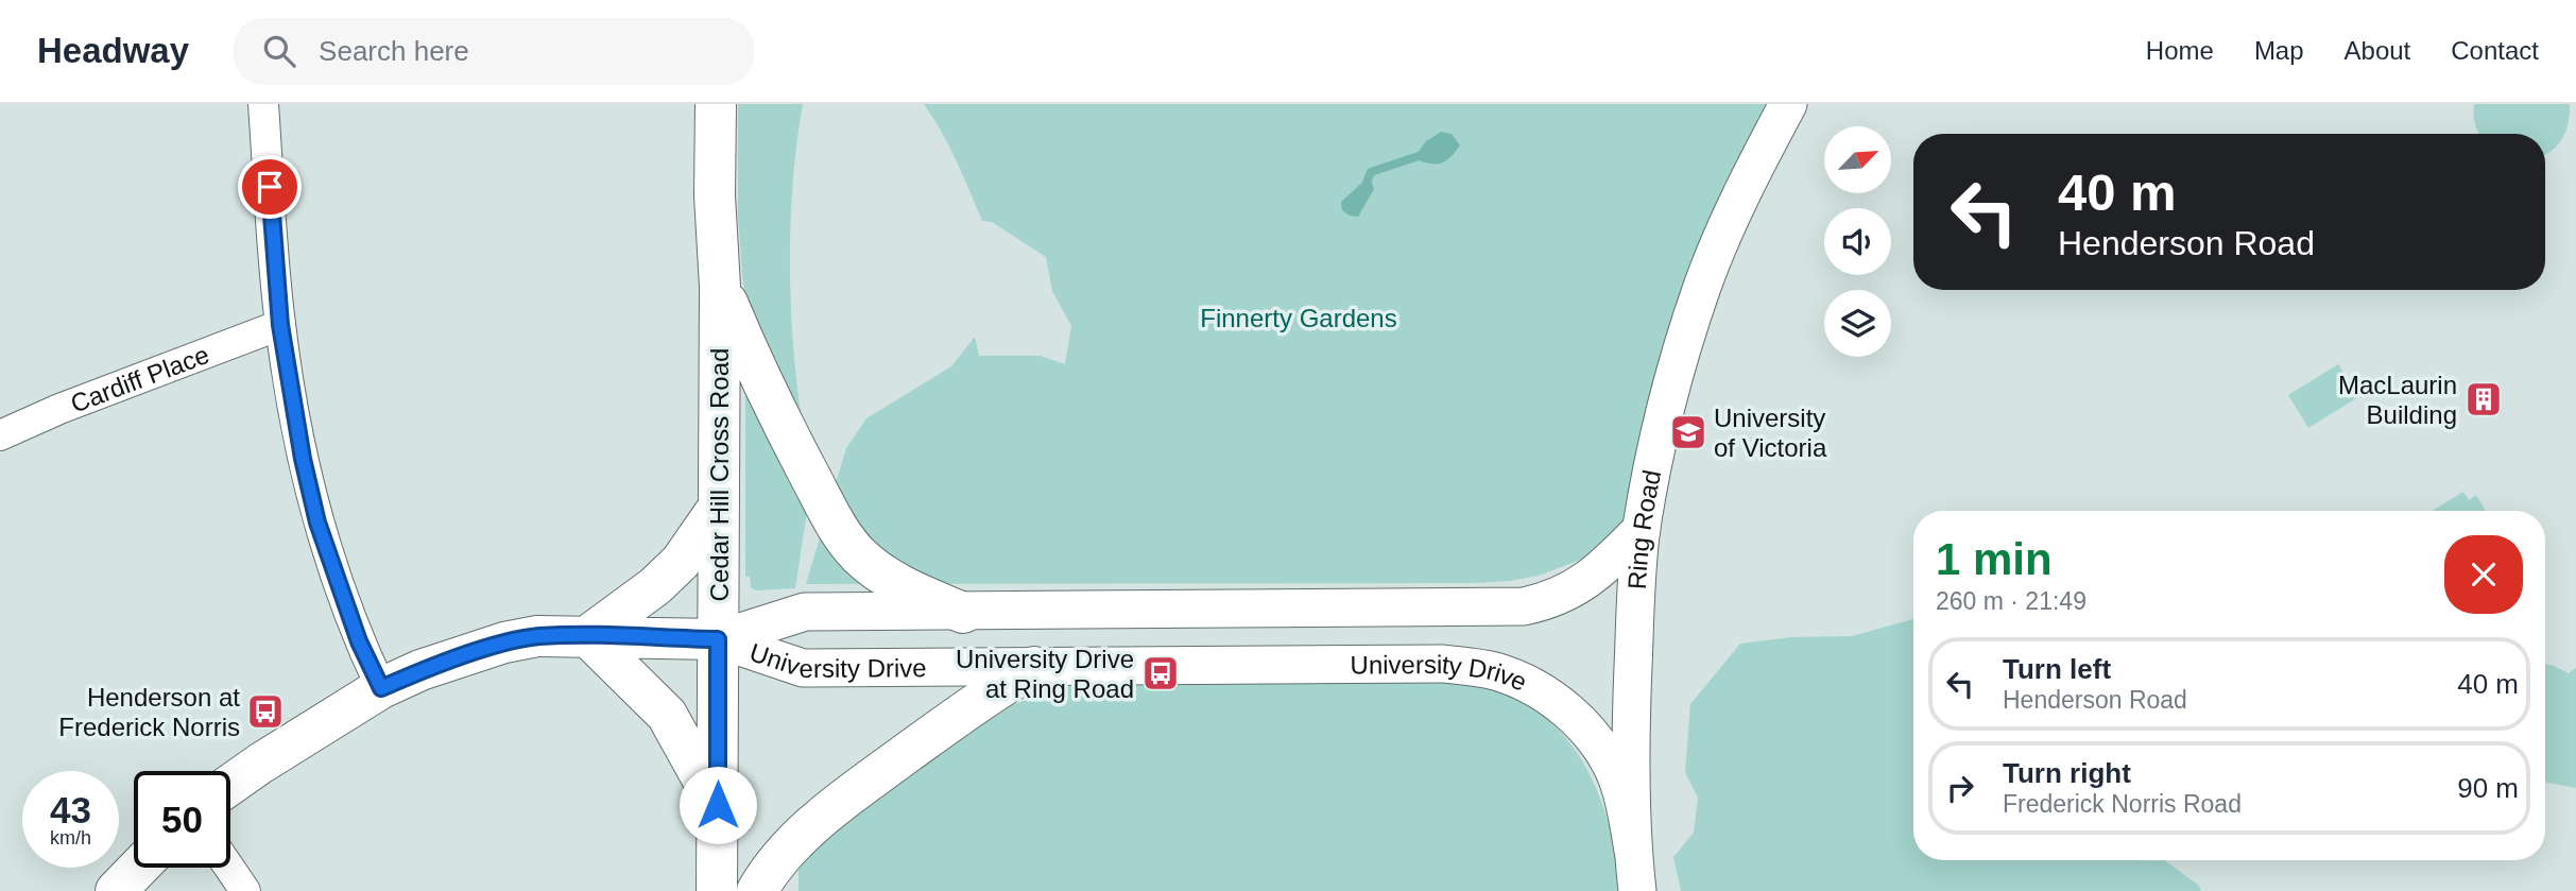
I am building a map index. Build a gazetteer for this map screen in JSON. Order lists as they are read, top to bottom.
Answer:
{
  "streets": {
    "main road": ["Cedar Hill Cross Road"],
    "street": ["Cardiff Place", "Ring Road", "University Drive"]
  },
  "crossings": [
    ["Cedar Hill Cross Road", "University Drive"],
    ["Ring Road", "University Drive"]
  ],
  "parks": ["Finnerty Gardens"],
  "places": {
    "building": ["MacLaurin Building"],
    "school or university": ["University of Victoria"],
    "bus stop": ["University Drive at Ring Road", "Henderson at Frederick Norris"]
  },
  "north": "top right",
  "page": {
    "header": "Headway",
    "search": "Search here",
    "nav": [
      "Home",
      "Map",
      "About",
      "Contact"
    ],
    "turn": ["40 m", "Henderson Road"],
    "heading": ["1 min", "260 m · 21:49"],
    "list": [
      {
        "name": "Turn left",
        "note": "Henderson Road",
        "value": "40 m"
      },
      {
        "name": "Turn right",
        "note": "Frederick Norris Road",
        "value": "90 m"
      }
    ],
    "speed": "43 km/h",
    "limit": "50"
  }
}
